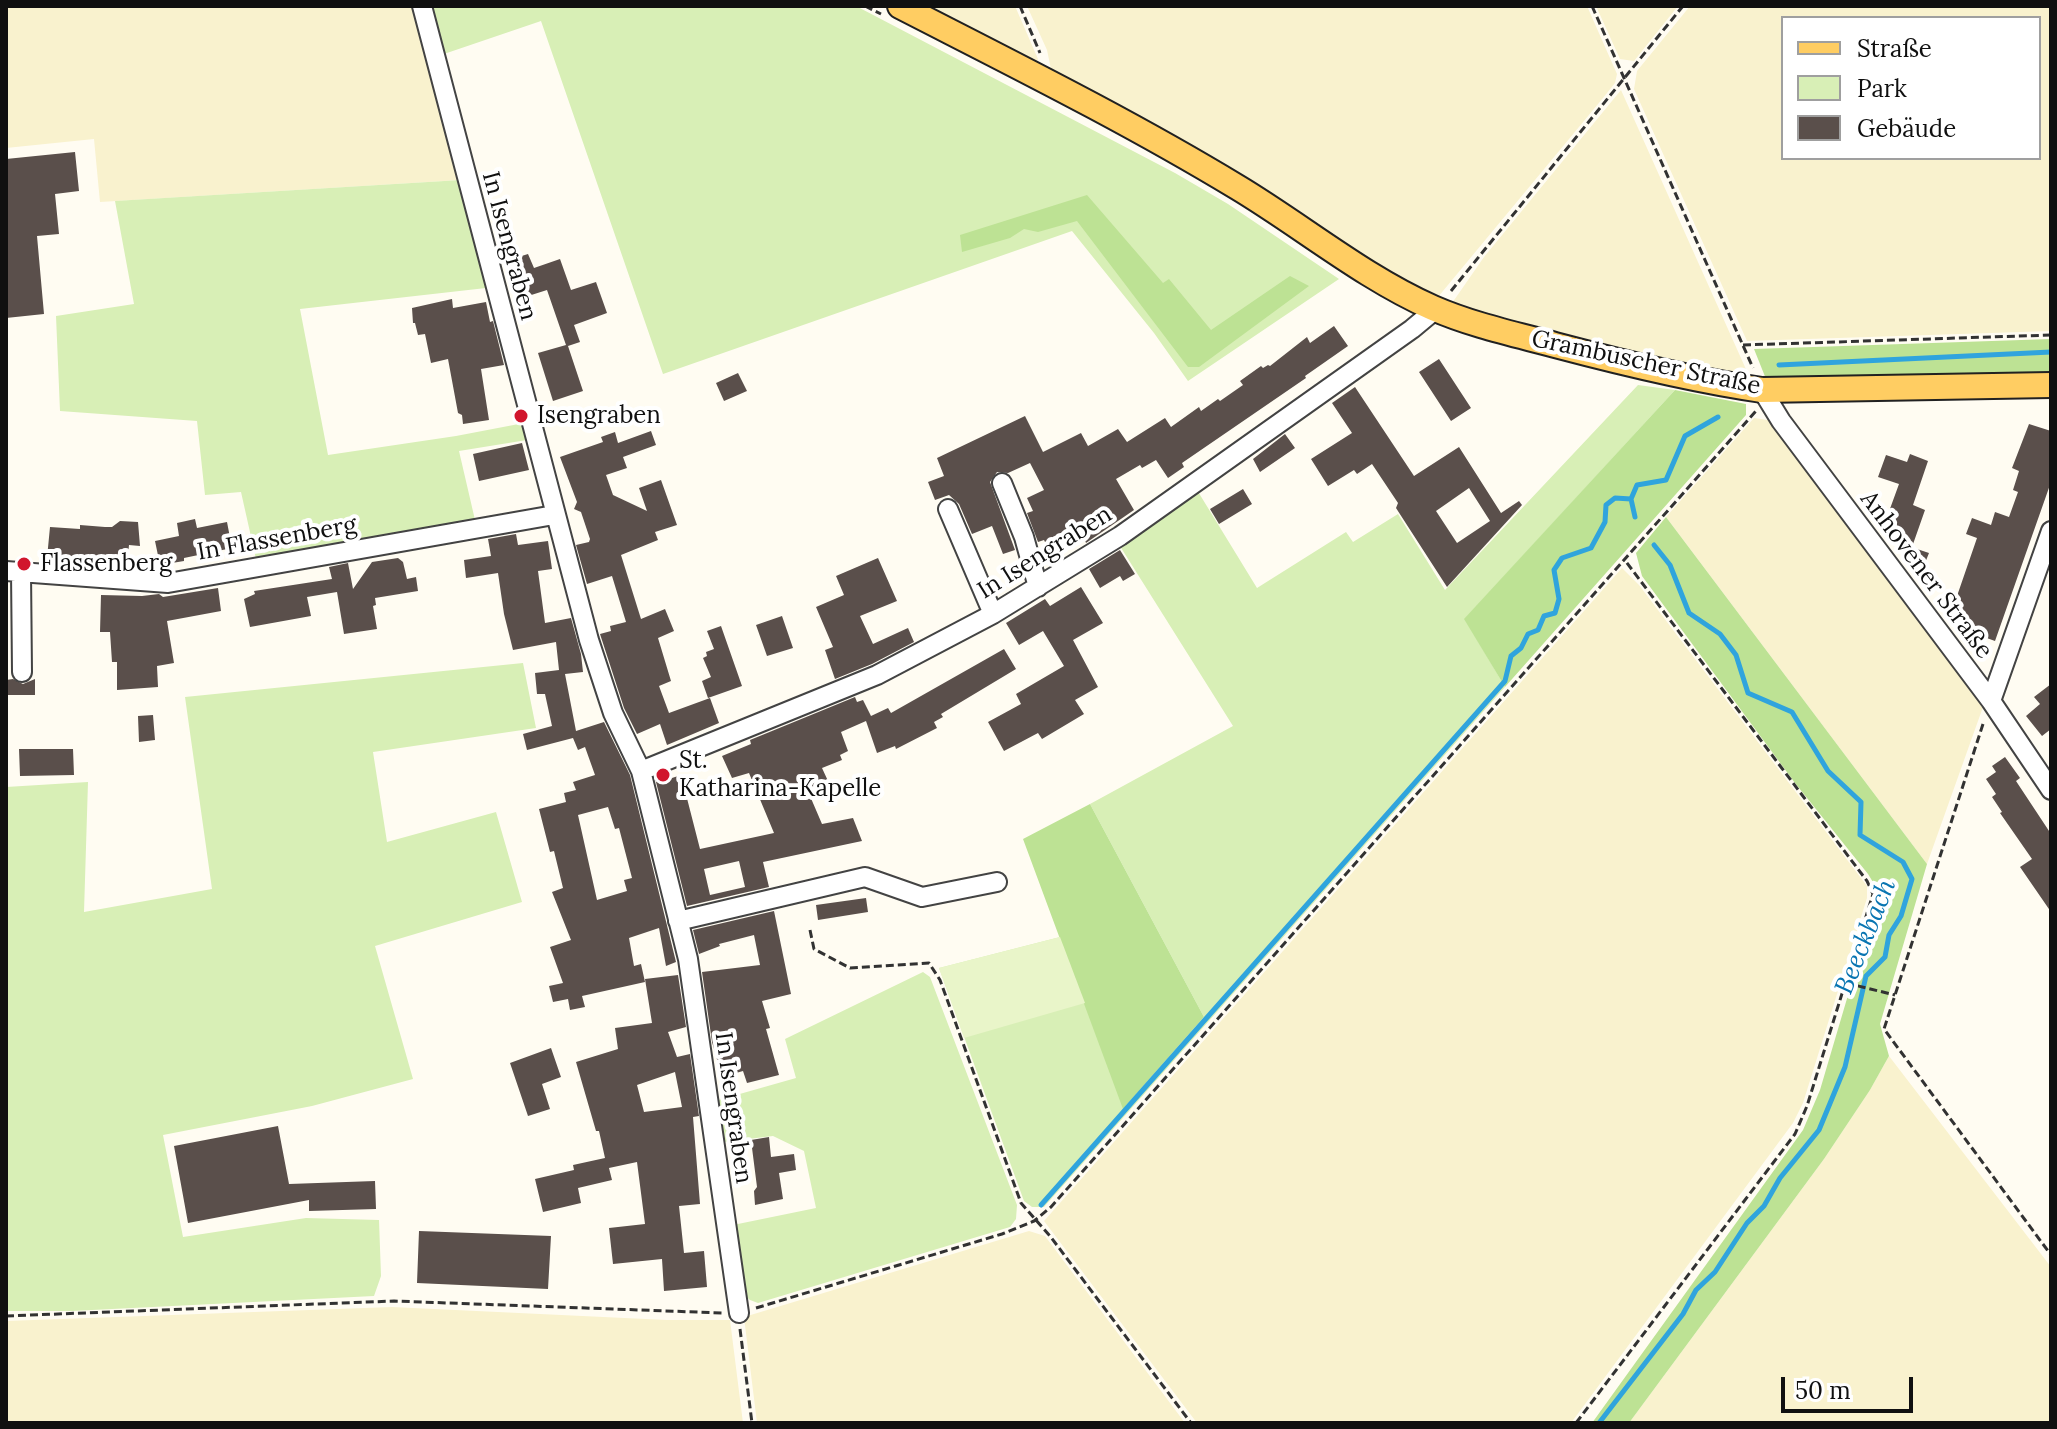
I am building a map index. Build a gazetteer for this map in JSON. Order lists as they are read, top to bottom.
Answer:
{
  "streets": {
    "main road": ["Grambuscher Straße"],
    "street": ["In Isengraben", "In Flassenberg", "Anhovener Straße"]
  },
  "crossings": [
    ["In Isengraben", "Grambuscher Straße"],
    ["In Isengraben", "In Flassenberg"],
    ["Grambuscher Straße", "Anhovener Straße"]
  ],
  "water": ["Beeckbach"],
  "places": ["Isengraben", "Flassenberg", "St. Katharina-Kapelle"],
  "legend": ["Straße", "Park", "Gebäude"],
  "scale_bar": "50 m"
}
